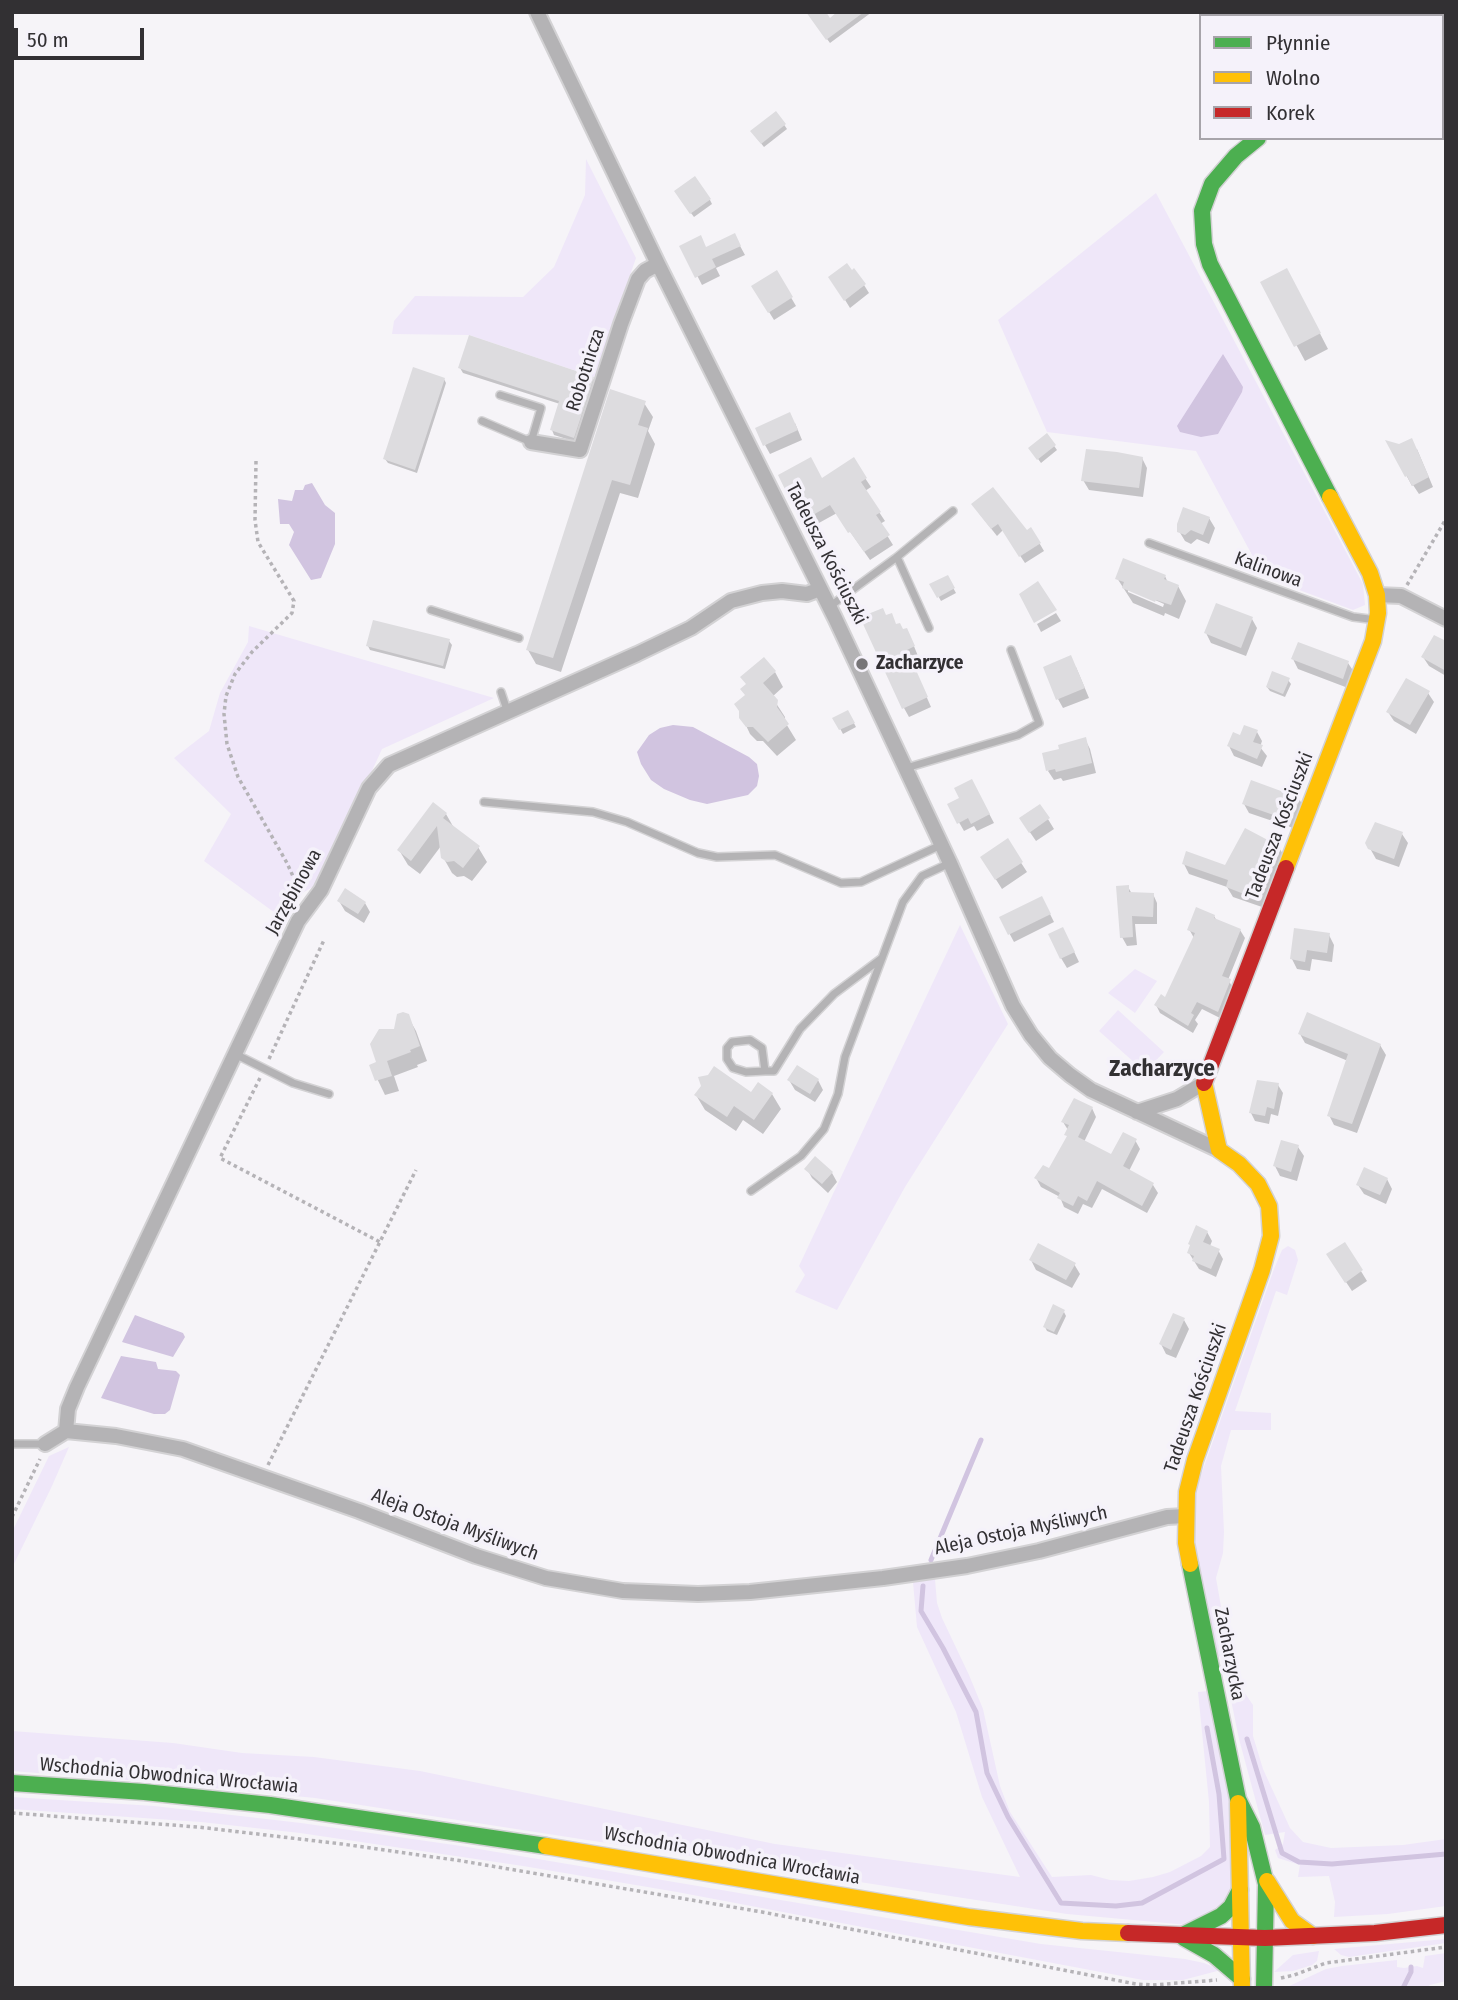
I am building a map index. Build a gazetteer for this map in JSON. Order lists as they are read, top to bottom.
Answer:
{
  "streets": {
    "street": [
      "Robotnicza",
      "Tadeusza Kościuszki",
      "Jarzębinowa",
      "Aleja Ostoja Myśliwych",
      "Zacharzycka",
      "Wschodnia Obwodnica Wrocławia"
    ],
    "lane": ["Kalinowa"]
  },
  "crossings": [
    ["Robotnicza", "Tadeusza Kościuszki"],
    ["Tadeusza Kościuszki", "Kalinowa"],
    ["Tadeusza Kościuszki", "Jarzębinowa"],
    ["Tadeusza Kościuszki", "Aleja Ostoja Myśliwych"],
    ["Tadeusza Kościuszki", "Zacharzycka"],
    ["Jarzębinowa", "Aleja Ostoja Myśliwych"],
    ["Aleja Ostoja Myśliwych", "Zacharzycka"],
    ["Zacharzycka", "Wschodnia Obwodnica Wrocławia"]
  ],
  "districts": ["Zacharzyce"],
  "places": ["Zacharzyce"],
  "legend": ["Płynnie", "Wolno", "Korek"],
  "scale_bar": "50 m"
}
